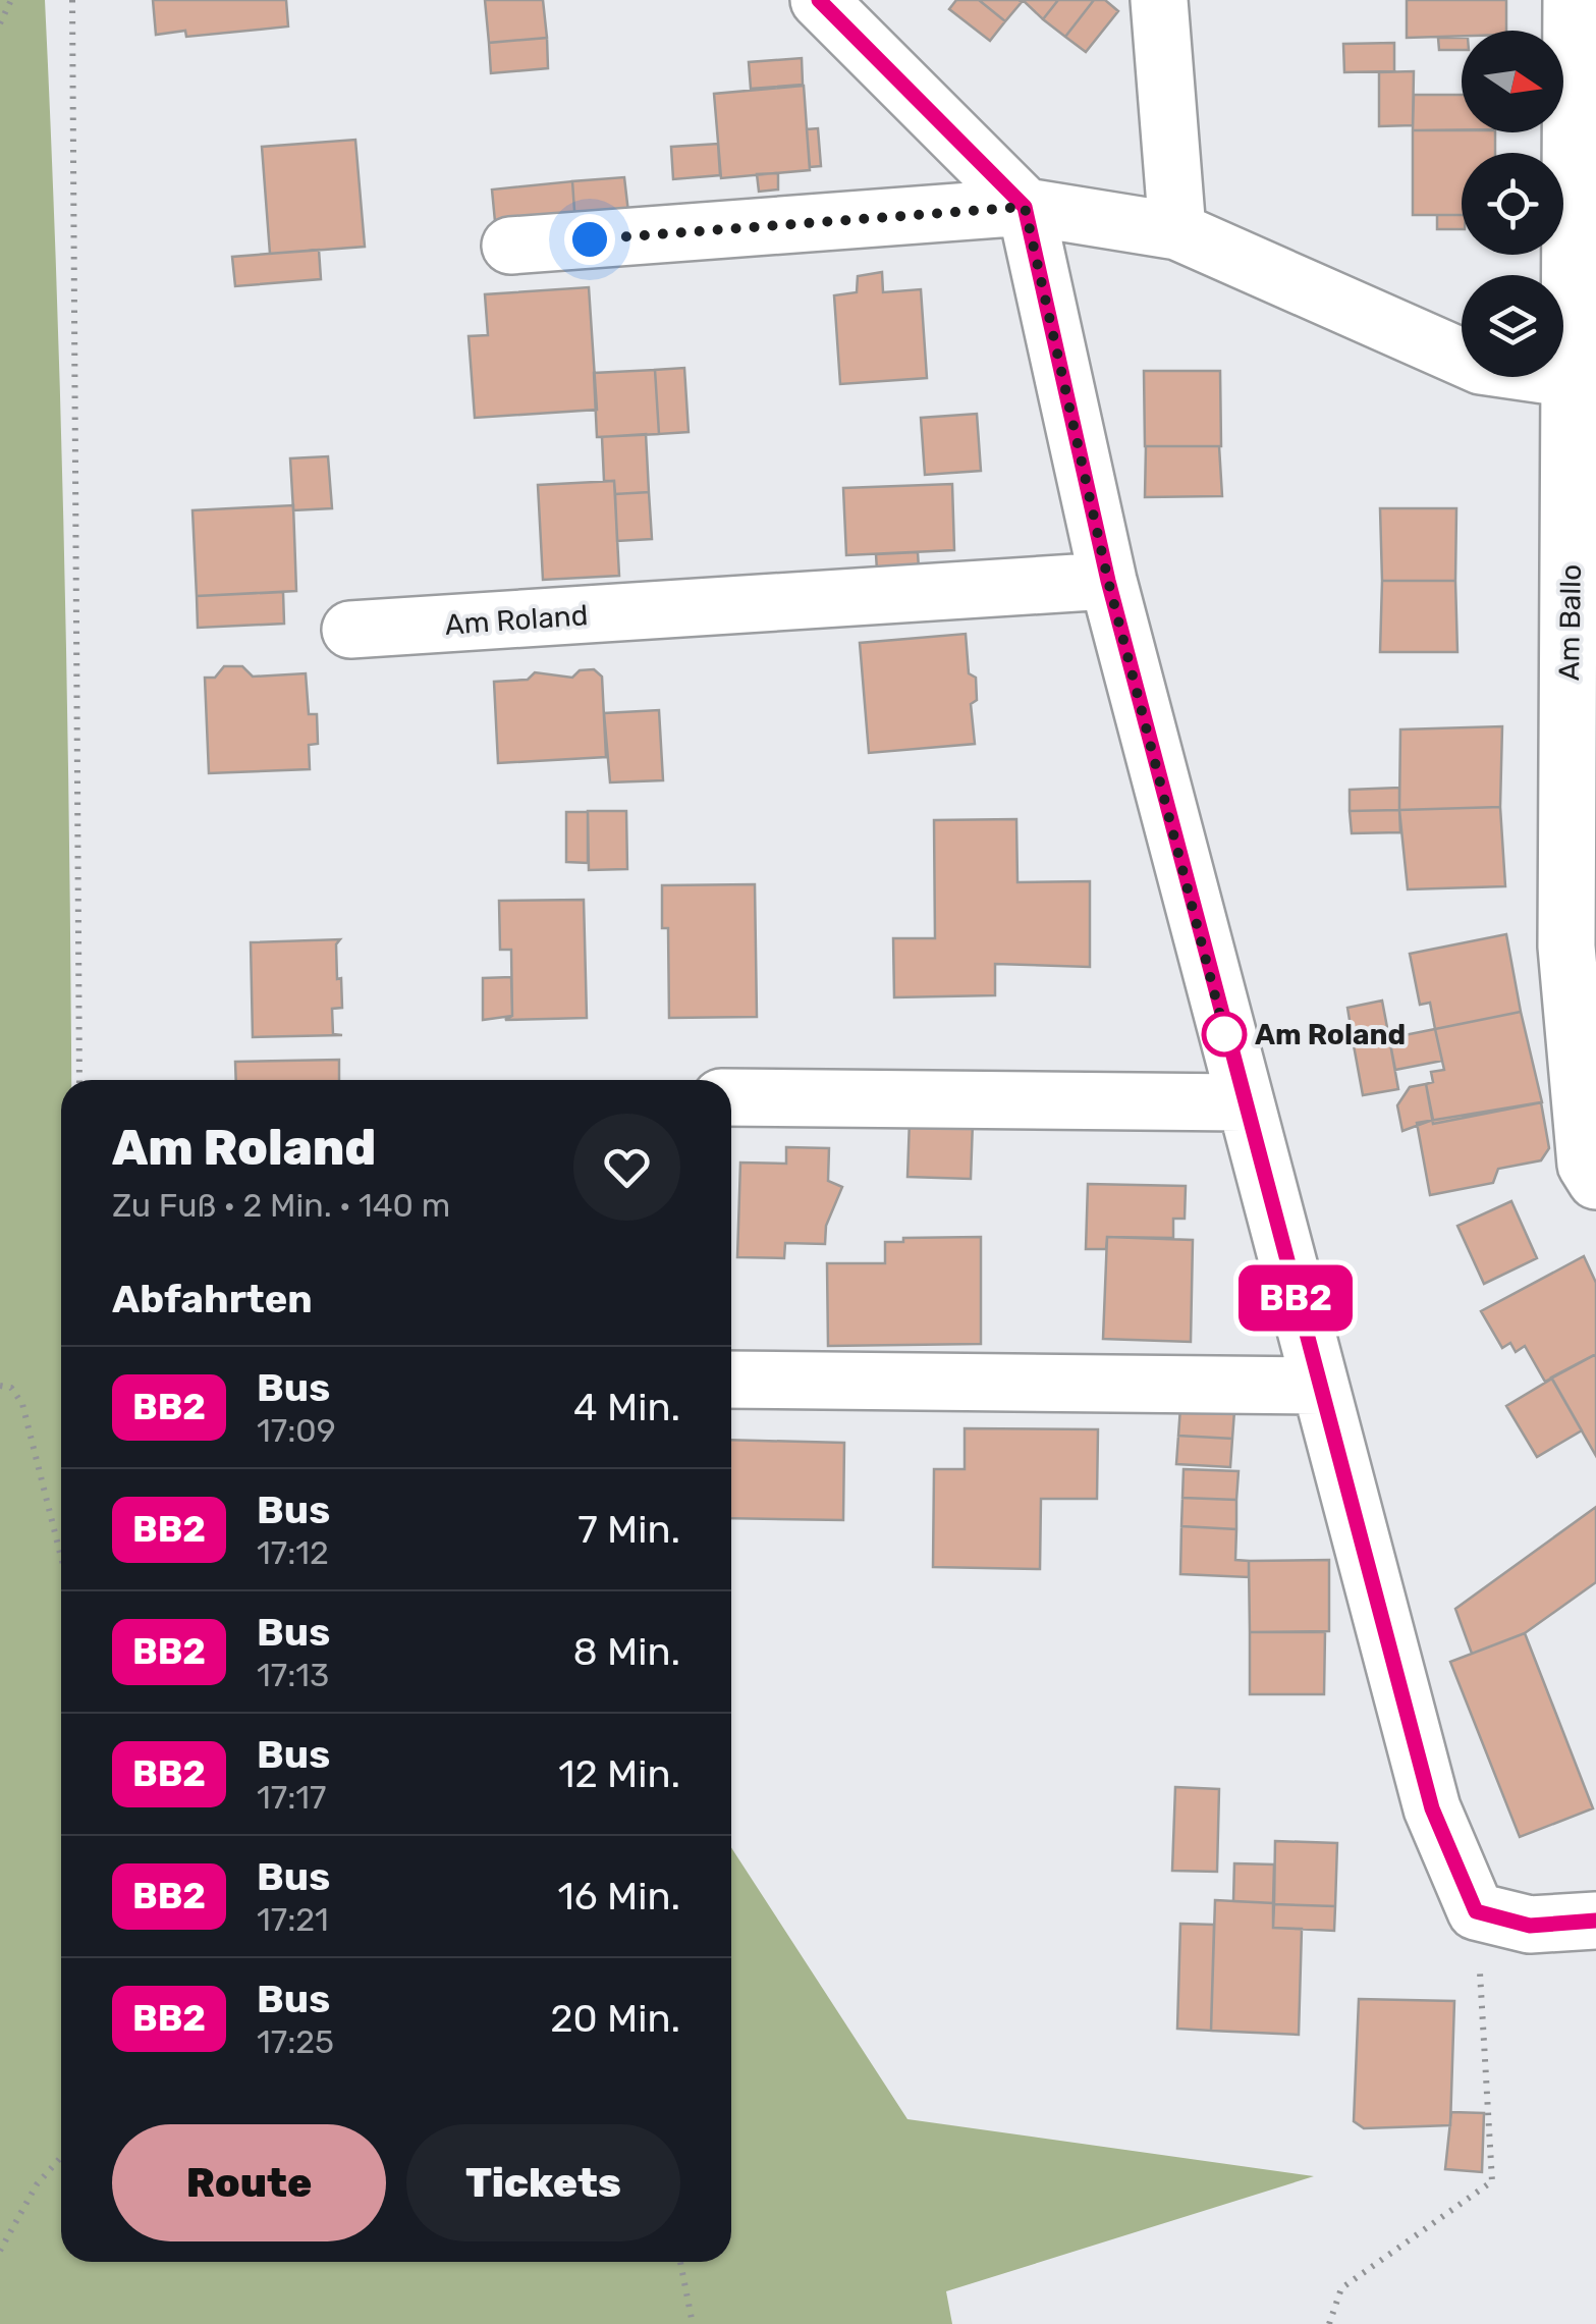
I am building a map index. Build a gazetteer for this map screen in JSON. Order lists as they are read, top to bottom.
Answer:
{
  "streets": {
    "street": ["Am Roland", "Am Ballo"]
  },
  "places": ["Am Roland"],
  "lines": ["bus line BB2"],
  "north": "right",
  "page": {
    "on_map": "BB2",
    "heading": [
      ["Am Roland", "Zu Fuß · 2 Min. · 140 m"],
      "Abfahrten"
    ],
    "list": [
      {
        "mark": "BB2",
        "name": "Bus",
        "note": "17:09",
        "value": "4 Min."
      },
      {
        "mark": "BB2",
        "name": "Bus",
        "note": "17:12",
        "value": "7 Min."
      },
      {
        "mark": "BB2",
        "name": "Bus",
        "note": "17:13",
        "value": "8 Min."
      },
      {
        "mark": "BB2",
        "name": "Bus",
        "note": "17:17",
        "value": "12 Min."
      },
      {
        "mark": "BB2",
        "name": "Bus",
        "note": "17:21",
        "value": "16 Min."
      },
      {
        "mark": "BB2",
        "name": "Bus",
        "note": "17:25",
        "value": "20 Min."
      }
    ],
    "buttons": ["Route", "Tickets"]
  }
}
